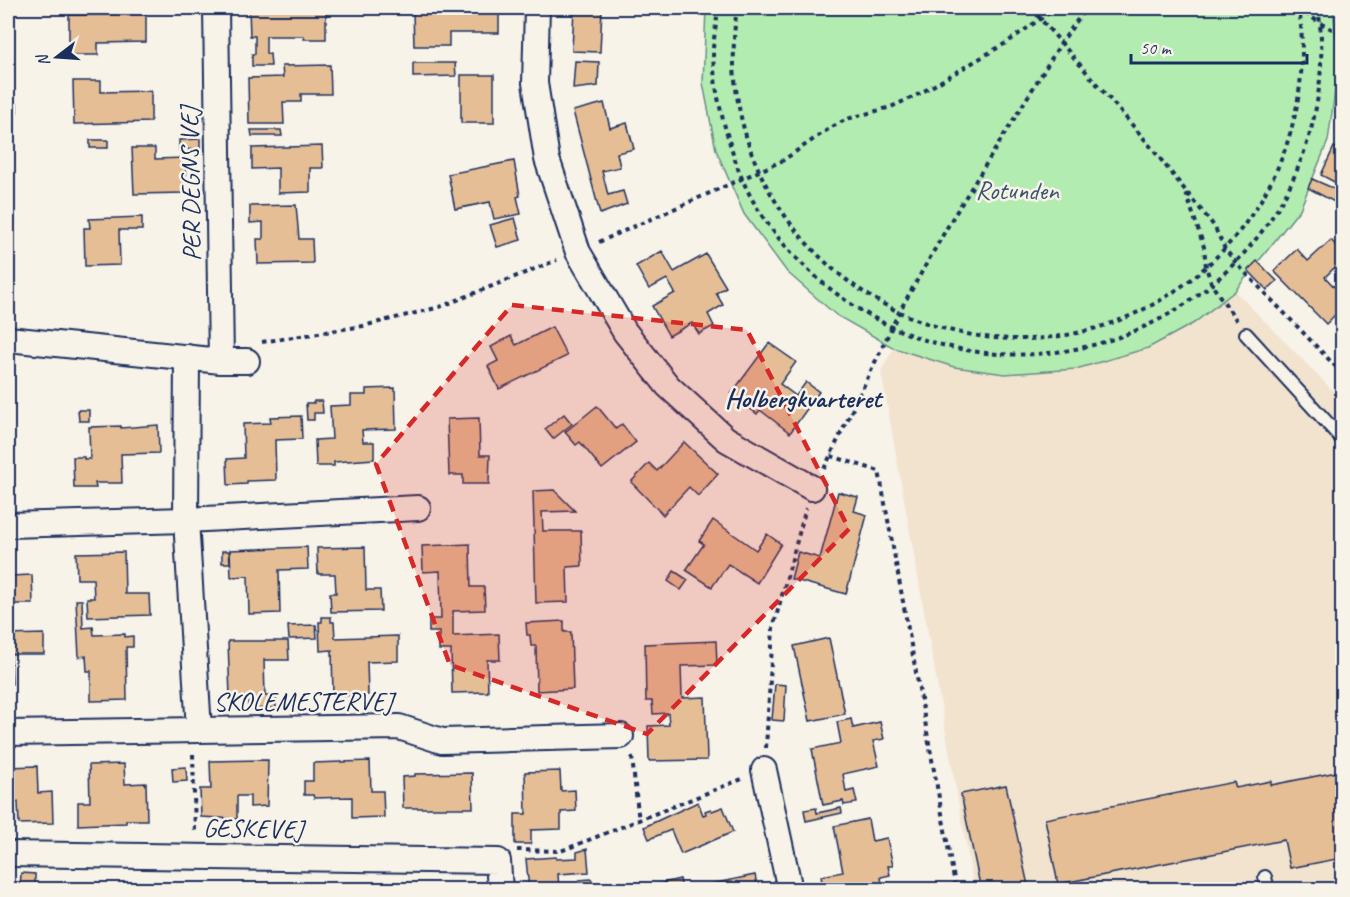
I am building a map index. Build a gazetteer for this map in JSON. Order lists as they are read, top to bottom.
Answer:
{
  "streets": {
    "street": ["PER DEGNS VEJ", "SKOLEMESTERVEJ", "GESKEVEJ"]
  },
  "districts": ["Holbergkvarteret"],
  "parks": ["Rotunden"],
  "scale_bar": "50 m",
  "north": "left"
}
